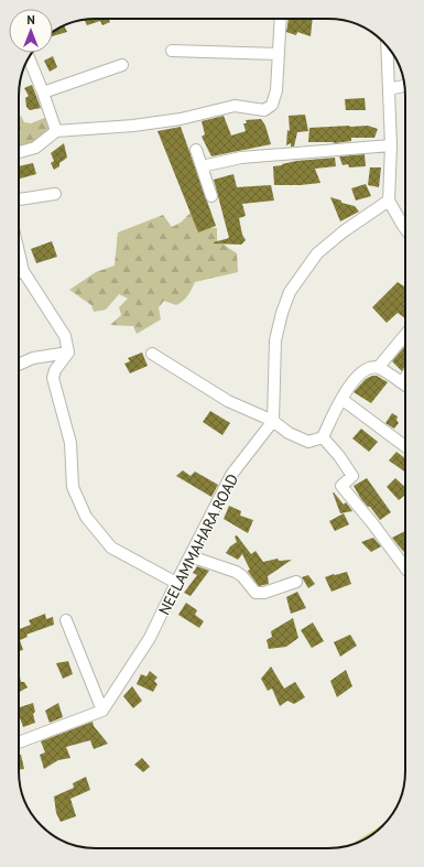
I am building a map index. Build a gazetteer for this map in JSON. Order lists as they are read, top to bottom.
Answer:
{
  "streets": {
    "street": ["NEELAMMAHARA ROAD"]
  },
  "north": "top"
}
